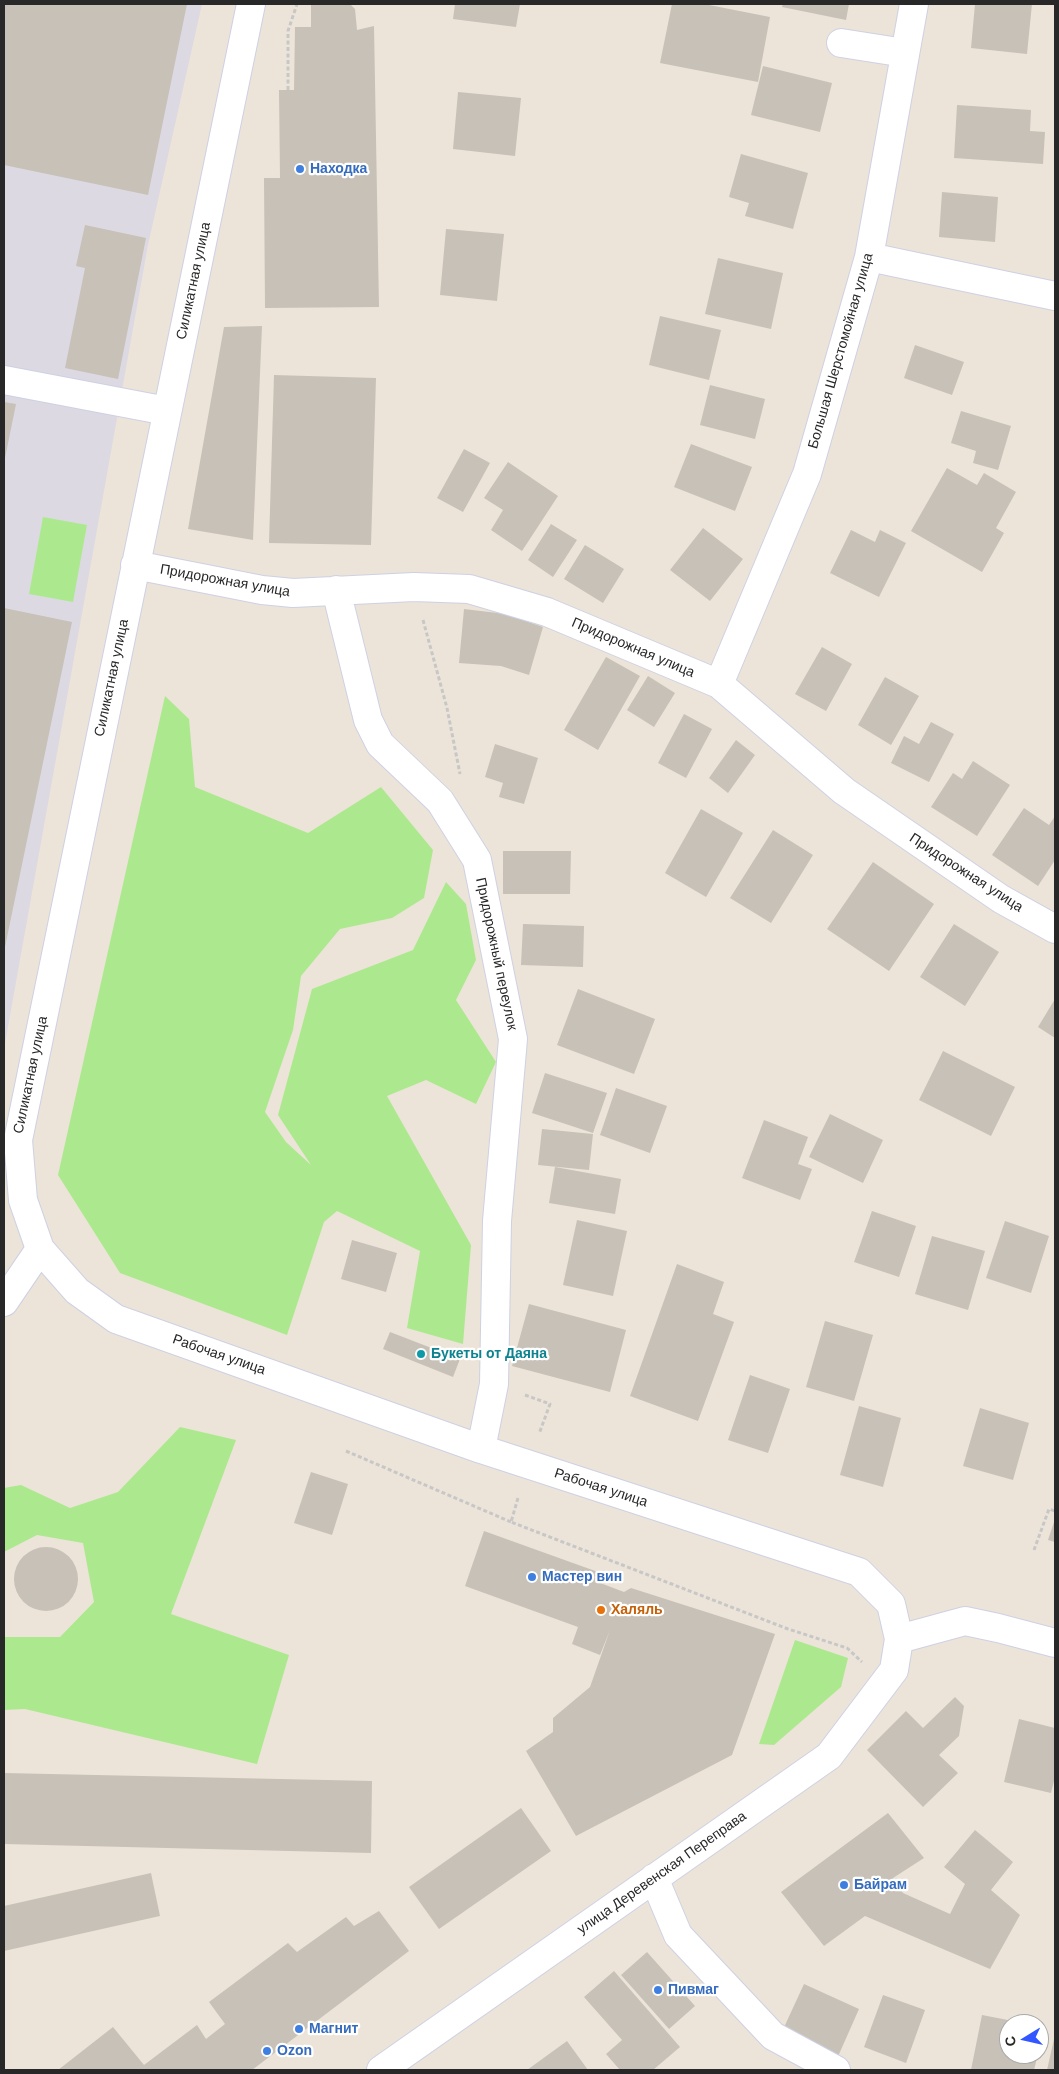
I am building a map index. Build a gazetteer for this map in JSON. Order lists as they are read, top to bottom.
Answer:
{
  "streets": {
    "street": [
      "Силикатная улица",
      "Большая Шерстомойная улица",
      "Придорожная улица",
      "Придорожный переулок",
      "Рабочая улица",
      "улица Деревенская Переправа"
    ]
  },
  "crossings": [
    ["Силикатная улица", "Придорожная улица"],
    ["Силикатная улица", "Рабочая улица"],
    ["Большая Шерстомойная улица", "Придорожная улица"],
    ["Придорожная улица", "Придорожный переулок"],
    ["Придорожный переулок", "Рабочая улица"],
    ["Рабочая улица", "улица Деревенская Переправа"]
  ],
  "places": [
    "Находка",
    "Букеты от Даяна",
    "Мастер вин",
    "Халяль",
    "Байрам",
    "Пивмаг",
    "Магнит",
    "Ozon"
  ],
  "north": "left"
}
